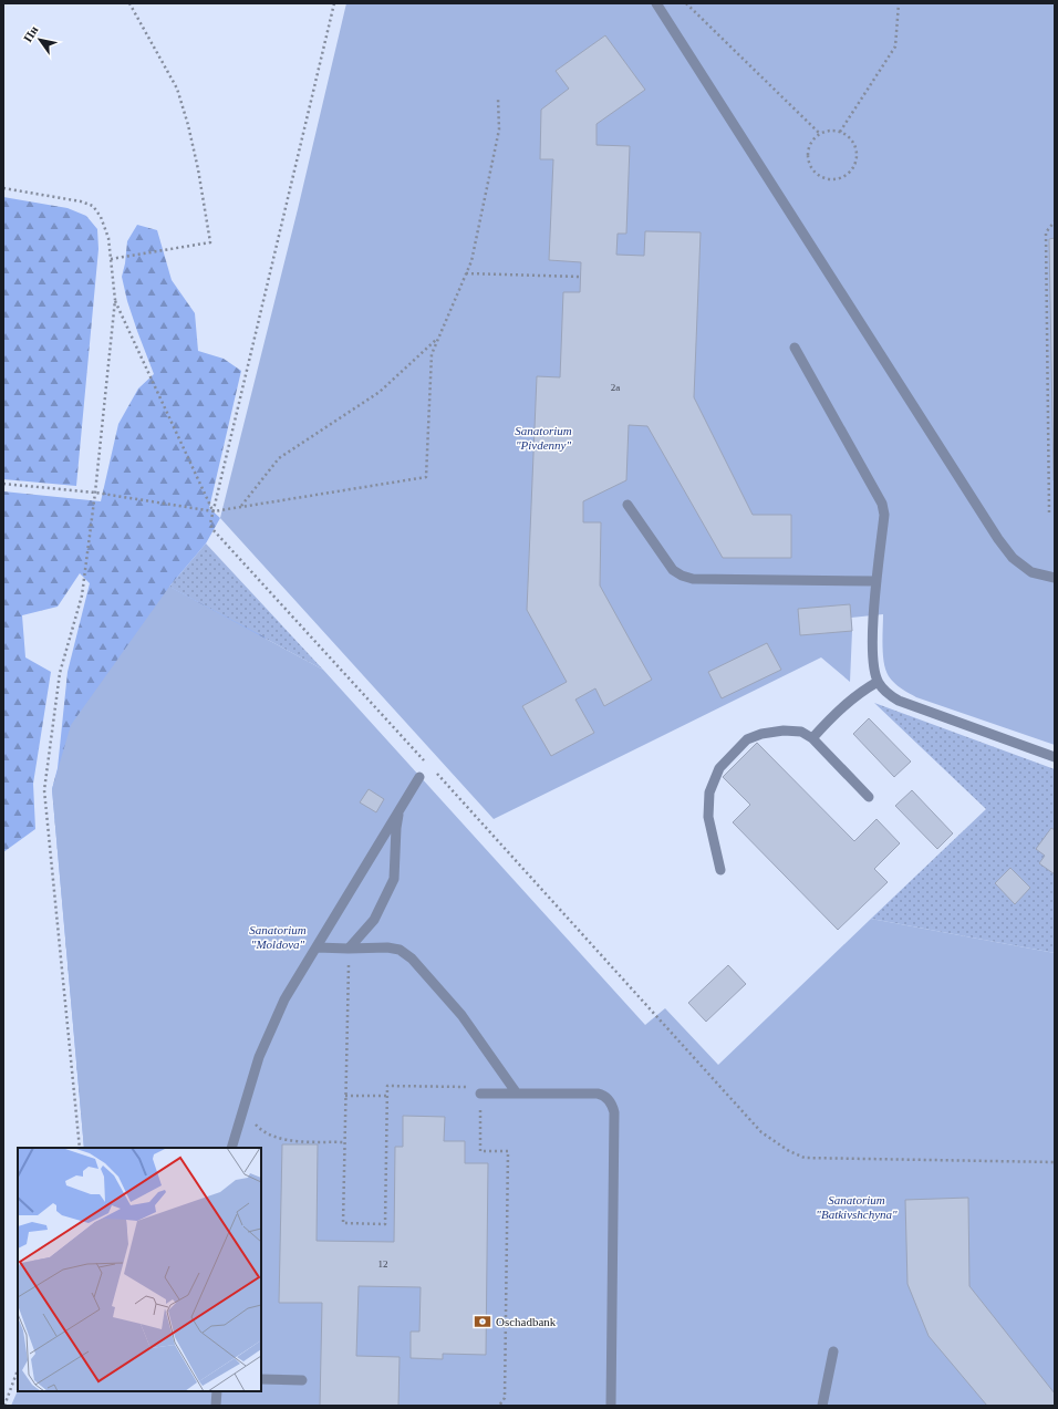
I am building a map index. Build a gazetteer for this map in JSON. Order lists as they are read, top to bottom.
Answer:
{
  "parks": ["Sanatorium \"Pivdenny\"", "Sanatorium \"Moldova\"", "Sanatorium \"Batkivshchyna\""],
  "places": {
    "bank": ["Oschadbank"]
  },
  "house_numbers": ["2а", "12"],
  "north": "top left"
}
